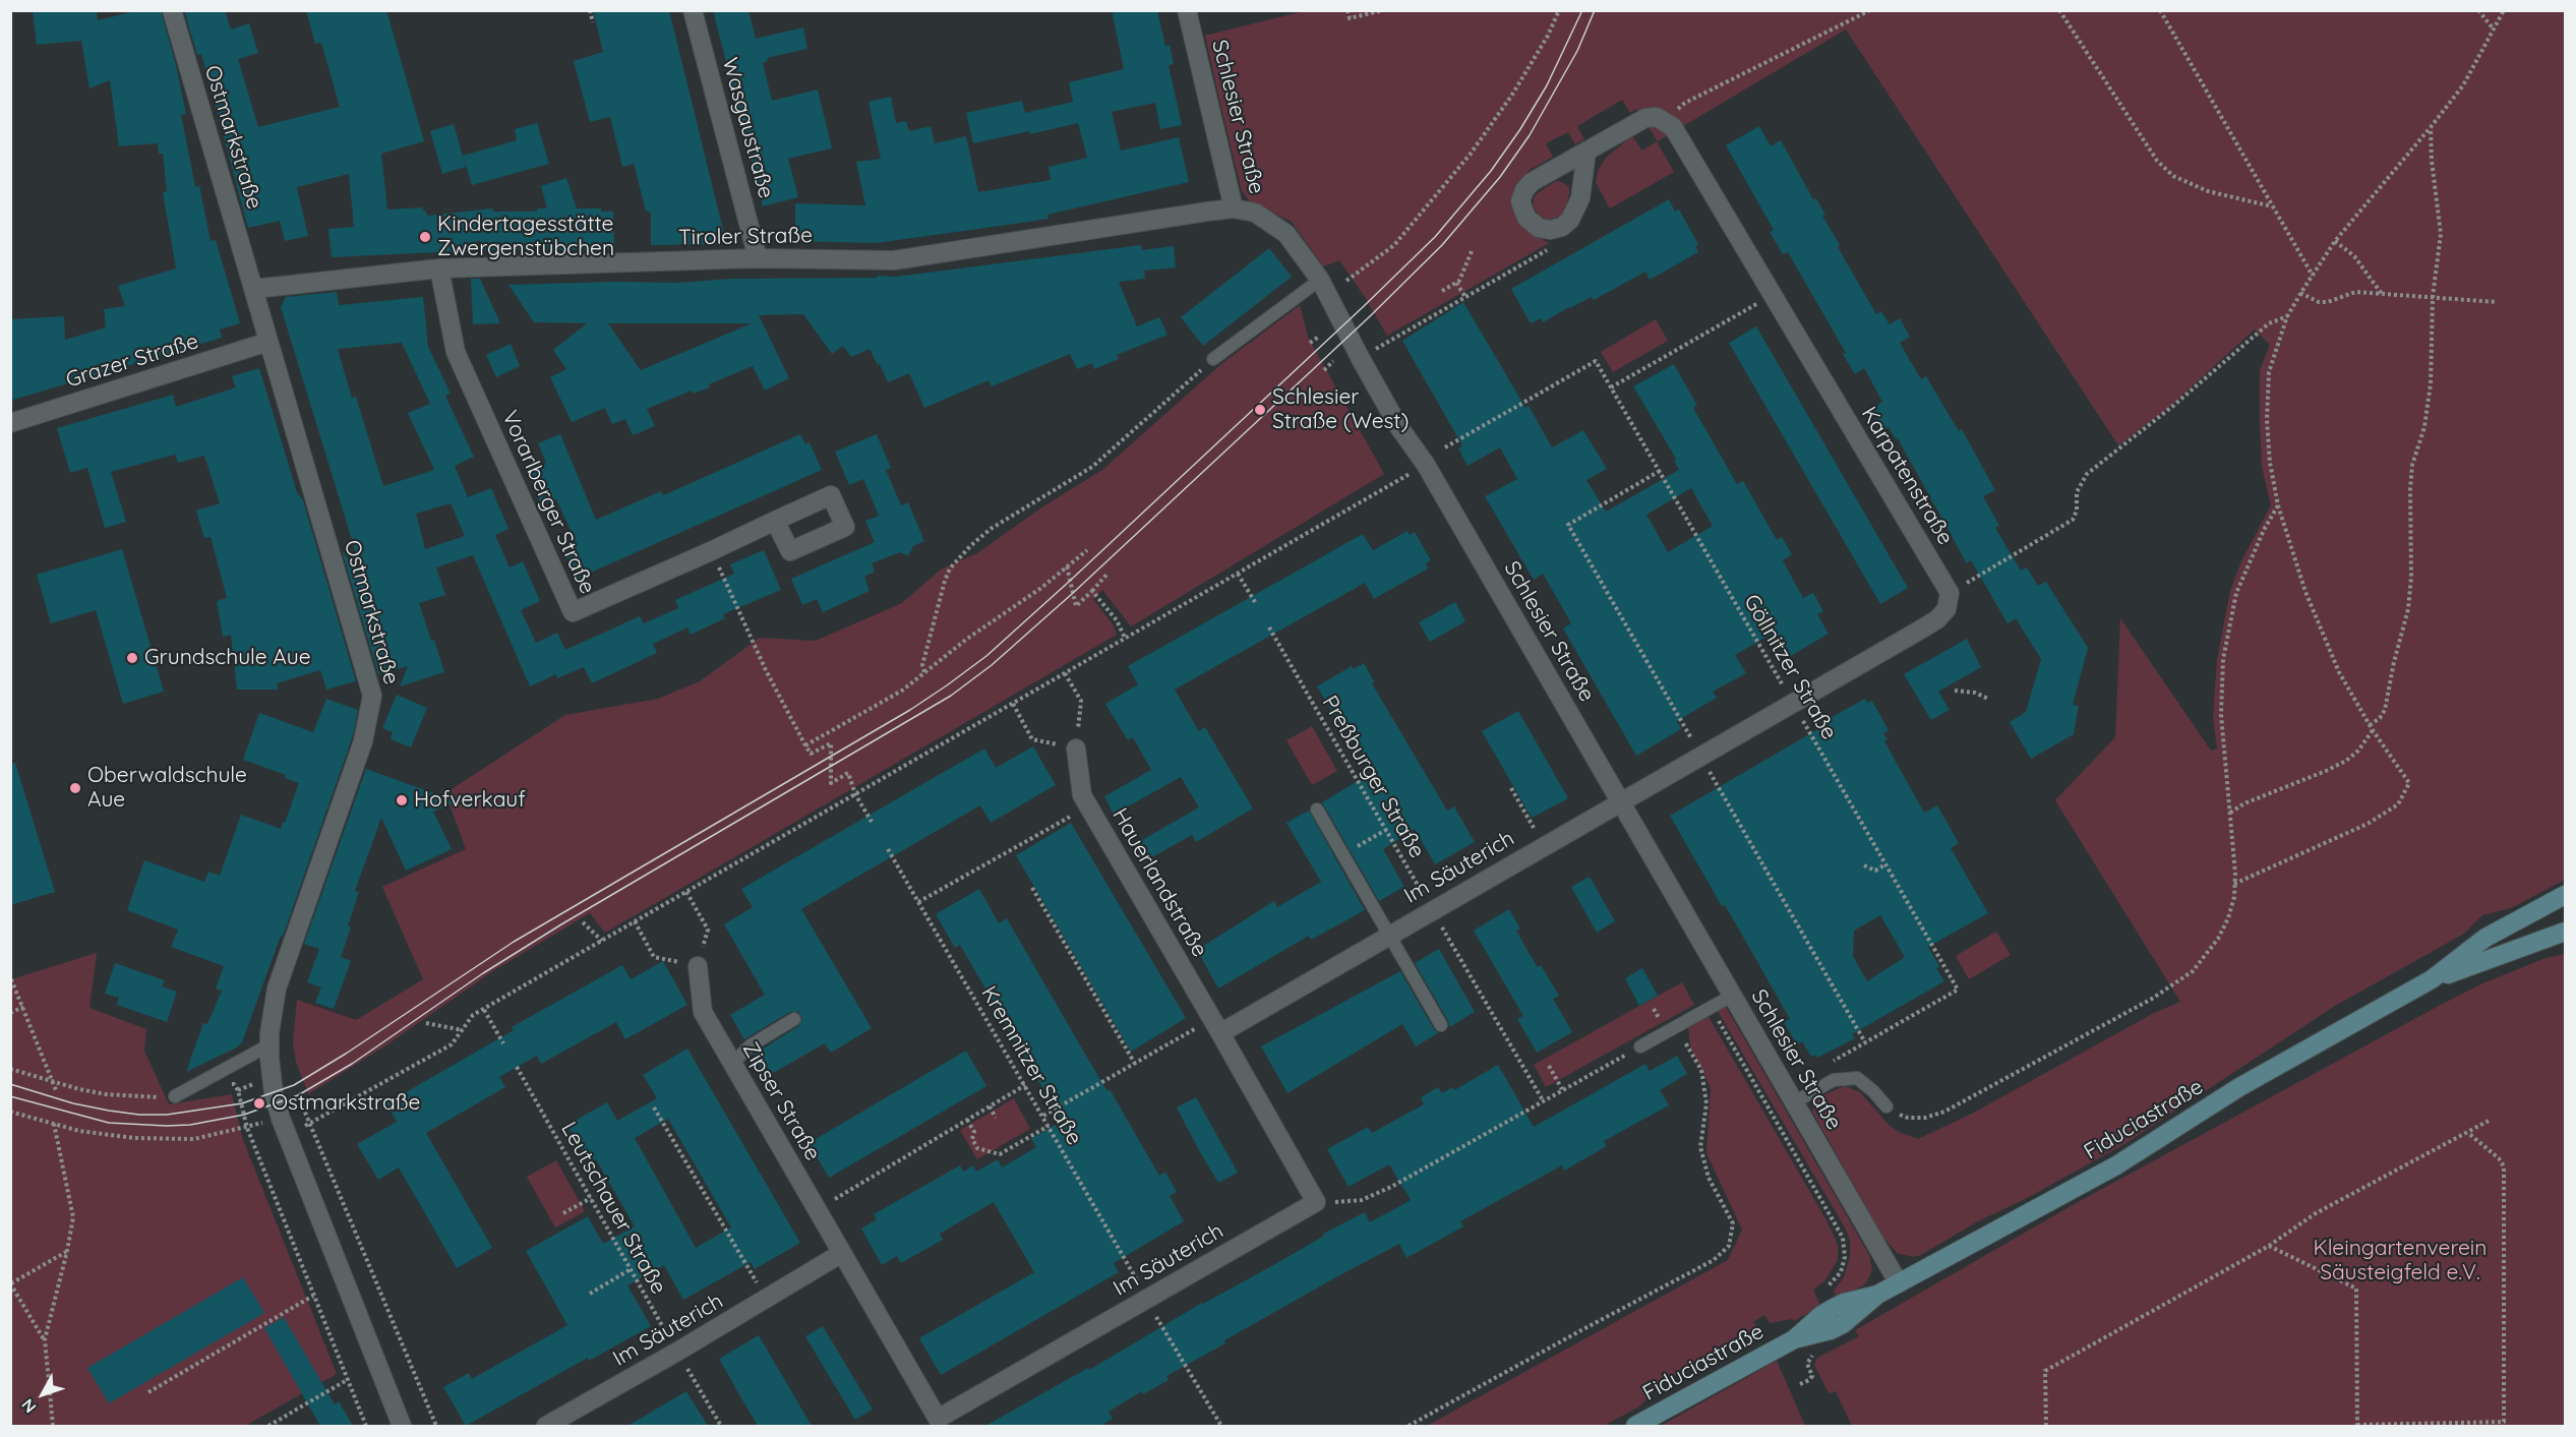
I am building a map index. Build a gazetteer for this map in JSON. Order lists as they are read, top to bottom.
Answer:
{
  "streets": {
    "main road": ["Fiduciastraße"],
    "street": [
      "Schlesier Straße",
      "Wasgaustraße",
      "Ostmarkstraße",
      "Tiroler Straße",
      "Grazer Straße",
      "Karpatenstraße",
      "Vorarlberger Straße",
      "Im Säuterich",
      "Hauerlandstraße",
      "Zipser Straße"
    ],
    "path": [
      "Göllnitzer Straße",
      "Preßburger Straße",
      "Kremnitzer Straße",
      "Leutschauer Straße"
    ]
  },
  "crossings": [
    ["Schlesier Straße", "Tiroler Straße"],
    ["Schlesier Straße", "Im Säuterich"],
    ["Schlesier Straße", "Fiduciastraße"],
    ["Wasgaustraße", "Tiroler Straße"],
    ["Ostmarkstraße", "Tiroler Straße"],
    ["Ostmarkstraße", "Grazer Straße"],
    ["Tiroler Straße", "Vorarlberger Straße"],
    ["Preßburger Straße", "Im Säuterich"],
    ["Im Säuterich", "Hauerlandstraße"],
    ["Im Säuterich", "Kremnitzer Straße"],
    ["Im Säuterich", "Zipser Straße"],
    ["Im Säuterich", "Leutschauer Straße"]
  ],
  "parks": ["Kleingartenverein Säusteigfeld e.V."],
  "places": [
    "Kindertagesstätte Zwergenstübchen",
    "Schlesier Straße (West)",
    "Grundschule Aue",
    "Oberwaldschule Aue",
    "Hofverkauf",
    "Ostmarkstraße"
  ],
  "north": "bottom left"
}
